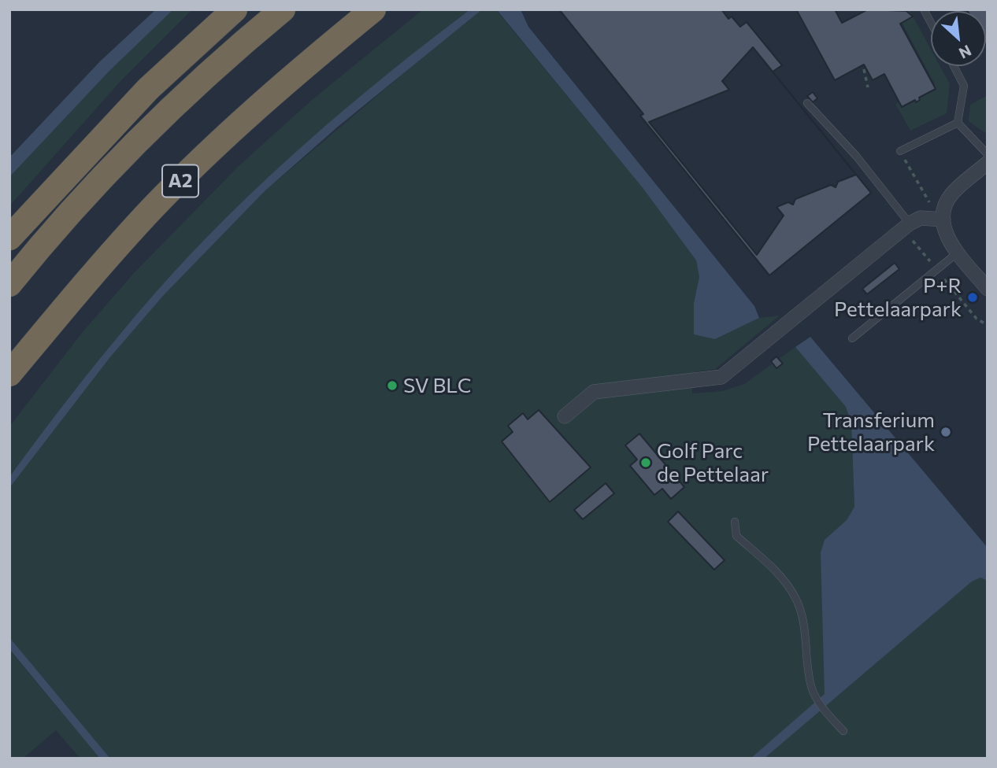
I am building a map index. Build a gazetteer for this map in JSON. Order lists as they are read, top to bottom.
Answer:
{
  "streets": {
    "highway": ["A2"]
  },
  "places": [
    "P+R Pettelaarpark",
    "SV BLC",
    "Transferium Pettelaarpark",
    "Golf Parc de Pettelaar"
  ],
  "north": "bottom right"
}
